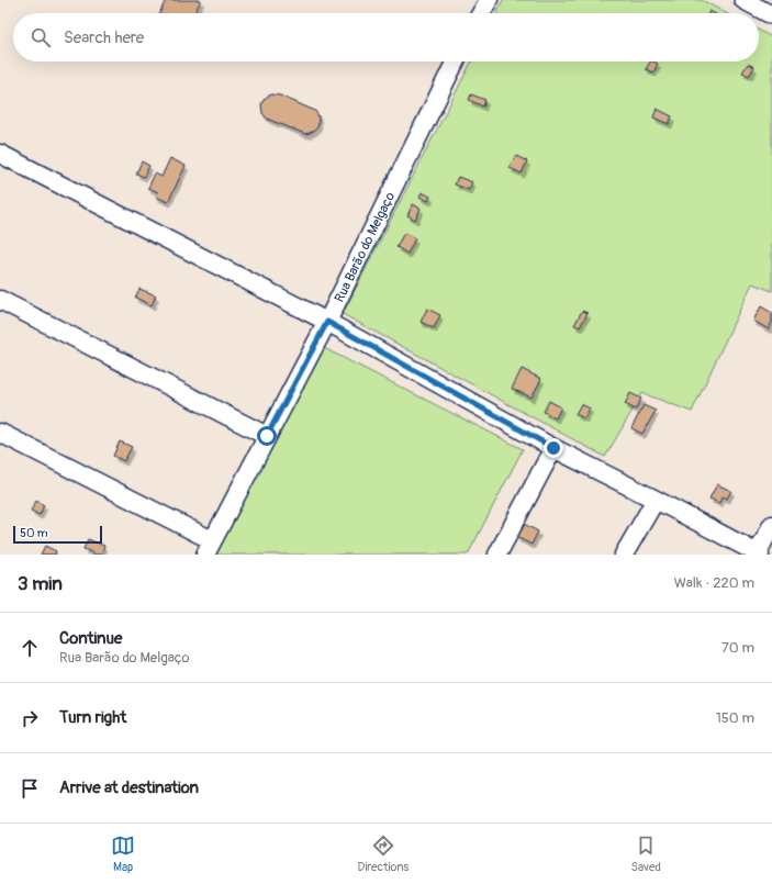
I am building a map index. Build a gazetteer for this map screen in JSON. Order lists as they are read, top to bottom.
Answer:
{
  "streets": {
    "street": ["Rua Barão do Melgaço"]
  },
  "scale_bar": "50 m",
  "page": {
    "search": "Search here",
    "scale": "50 m",
    "heading": ["3 min", "Walk · 220 m"],
    "list": [
      ["Continue", "Rua Barão do Melgaço", "70 m"],
      ["Turn right", "150 m"],
      "Arrive at destination"
    ],
    "nav": ["Map", "Directions", "Saved"]
  }
}
